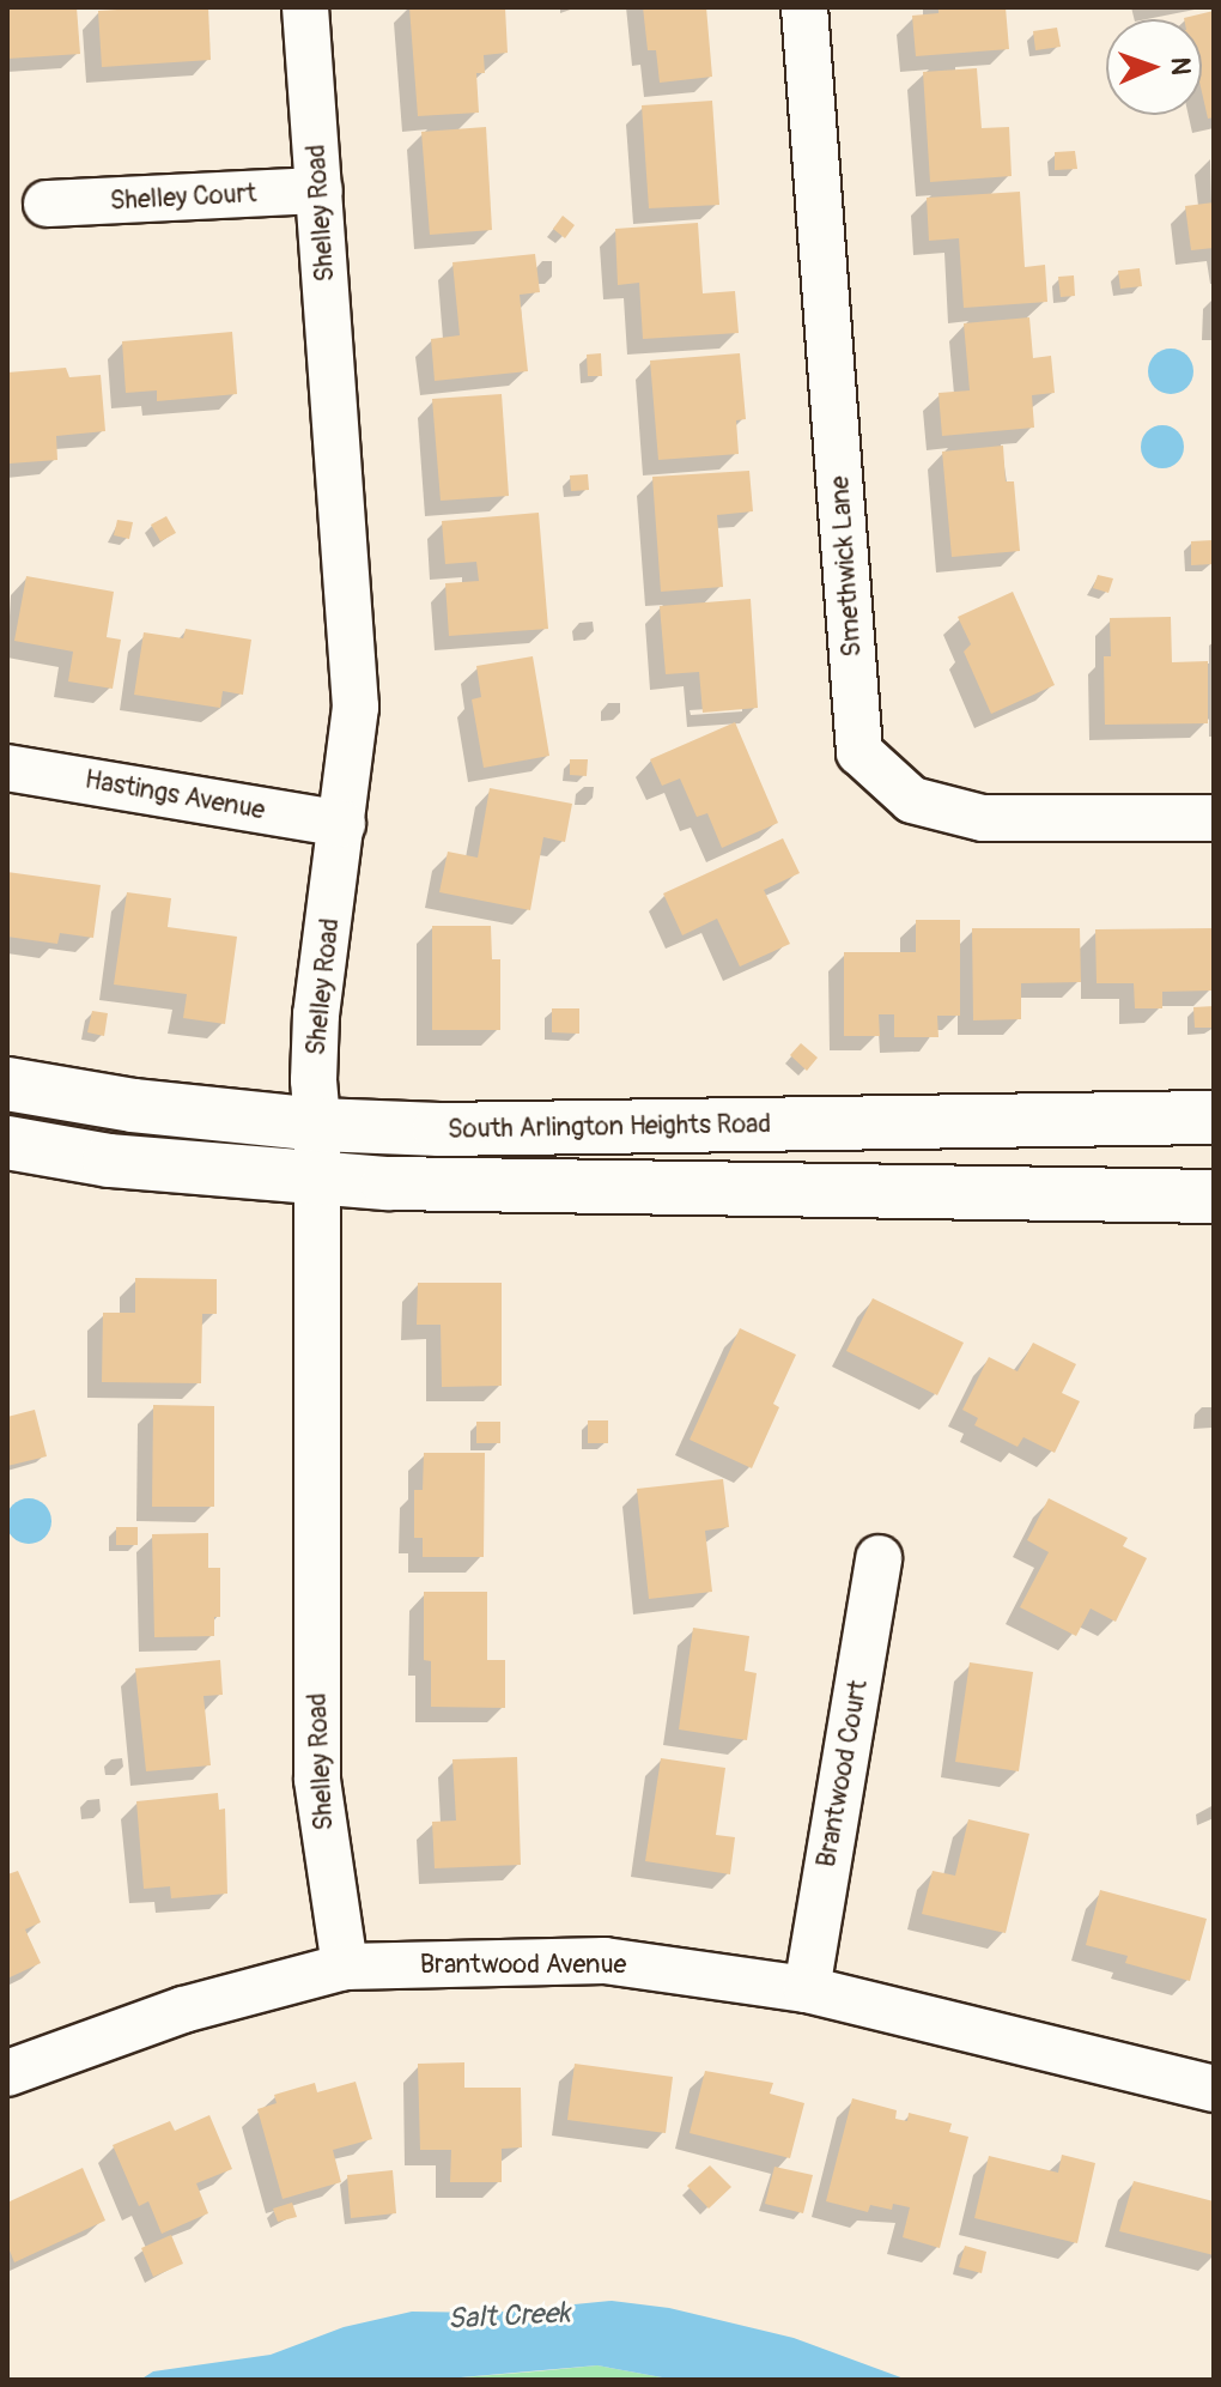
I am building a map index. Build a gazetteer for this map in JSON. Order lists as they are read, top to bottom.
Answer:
{
  "streets": {
    "main road": ["South Arlington Heights Road"],
    "street": [
      "Shelley Court",
      "Shelley Road",
      "Smethwick Lane",
      "Hastings Avenue",
      "Brantwood Court",
      "Brantwood Avenue"
    ]
  },
  "crossings": [
    ["Shelley Court", "Shelley Road"],
    ["Shelley Road", "Hastings Avenue"],
    ["Shelley Road", "South Arlington Heights Road"],
    ["Shelley Road", "Brantwood Avenue"],
    ["Brantwood Court", "Brantwood Avenue"]
  ],
  "water": ["Salt Creek"],
  "north": "right"
}
